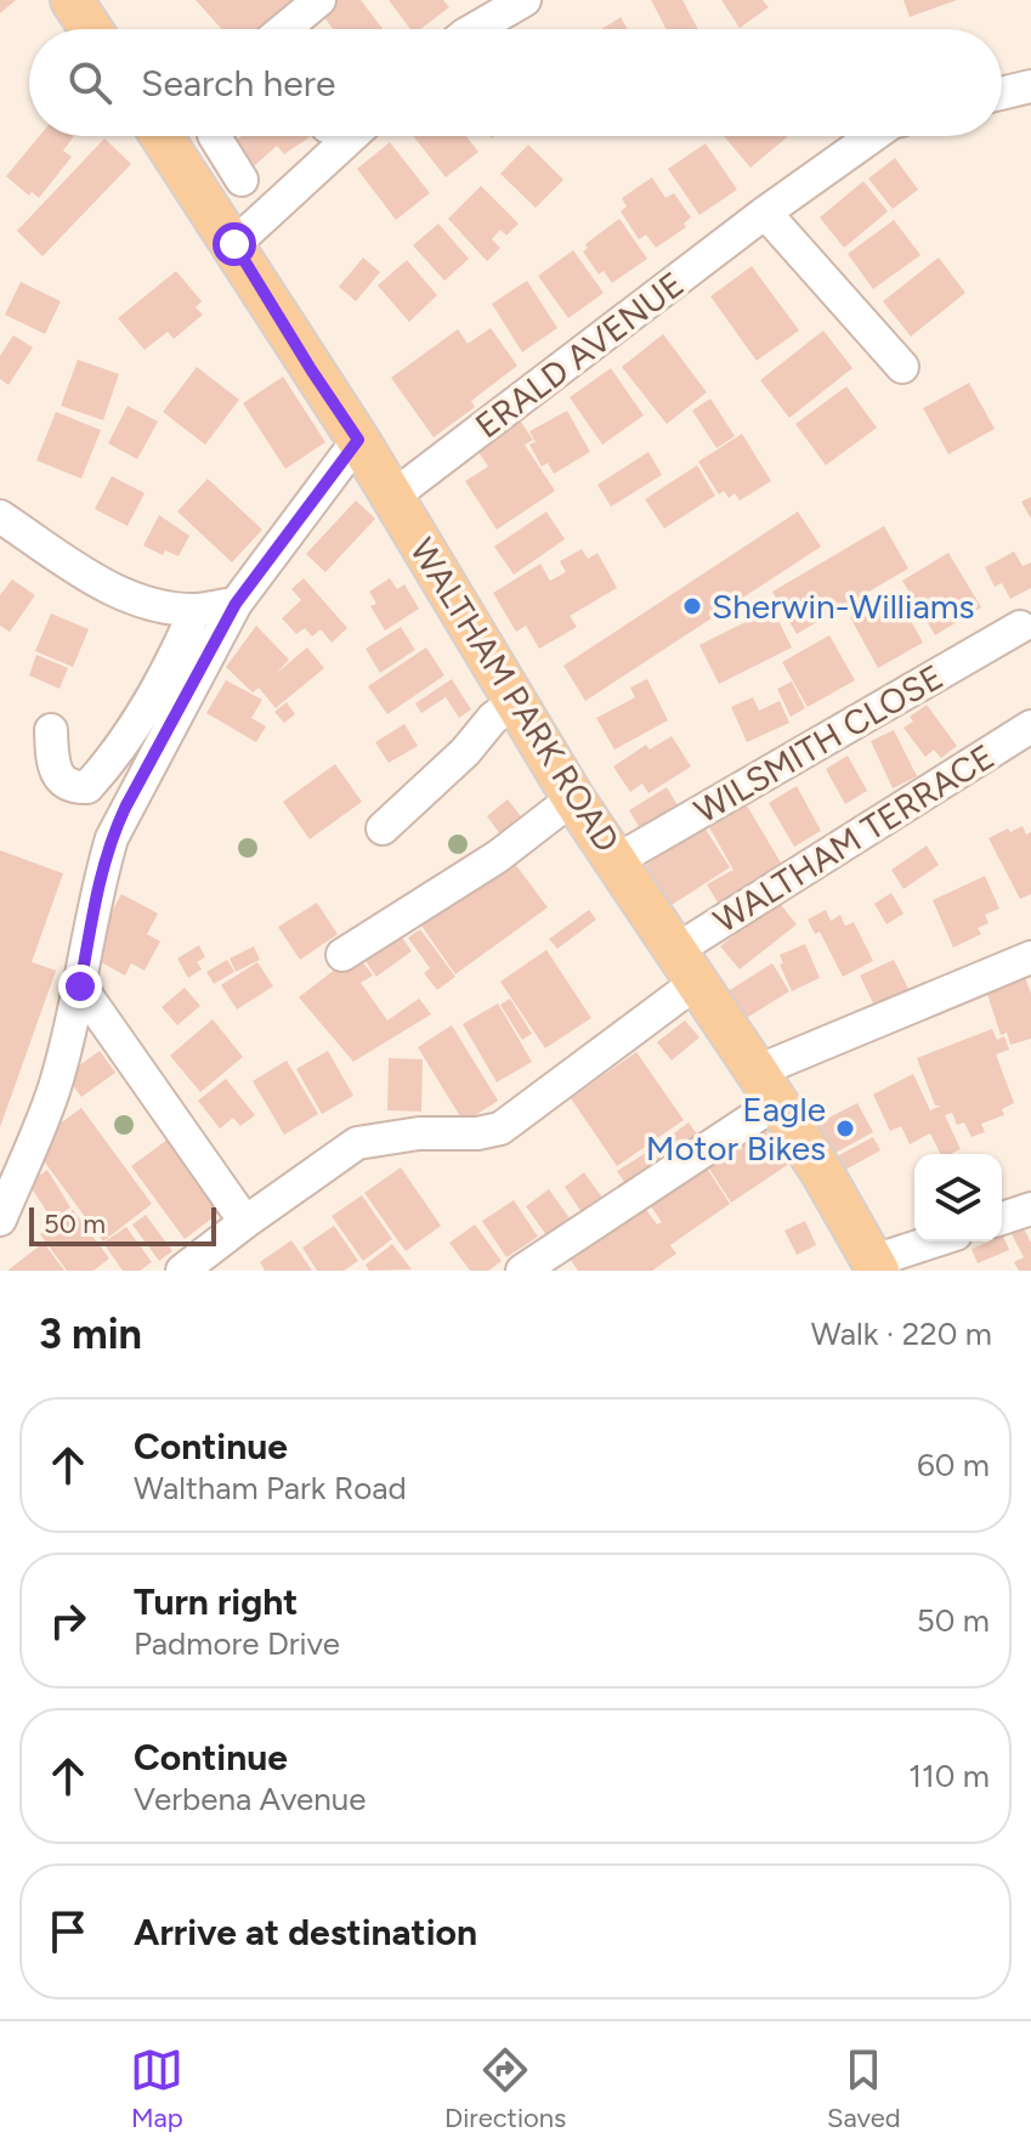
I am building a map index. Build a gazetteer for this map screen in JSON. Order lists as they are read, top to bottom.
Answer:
{
  "streets": {
    "main road": ["WALTHAM PARK ROAD"],
    "street": ["ERALD AVENUE", "WILSMITH CLOSE", "WALTHAM TERRACE"]
  },
  "crossings": [
    ["ERALD AVENUE", "WALTHAM PARK ROAD"],
    ["WALTHAM PARK ROAD", "WILSMITH CLOSE"],
    ["WALTHAM PARK ROAD", "WALTHAM TERRACE"]
  ],
  "places": ["Sherwin-Williams", "Eagle Motor Bikes"],
  "scale_bar": "50 m",
  "page": {
    "search": "Search here",
    "scale": "50 m",
    "heading": ["3 min", "Walk · 220 m"],
    "list": [
      ["Continue", "Waltham Park Road", "60 m"],
      ["Turn right", "Padmore Drive", "50 m"],
      ["Continue", "Verbena Avenue", "110 m"],
      "Arrive at destination"
    ],
    "nav": ["Map", "Directions", "Saved"]
  }
}
